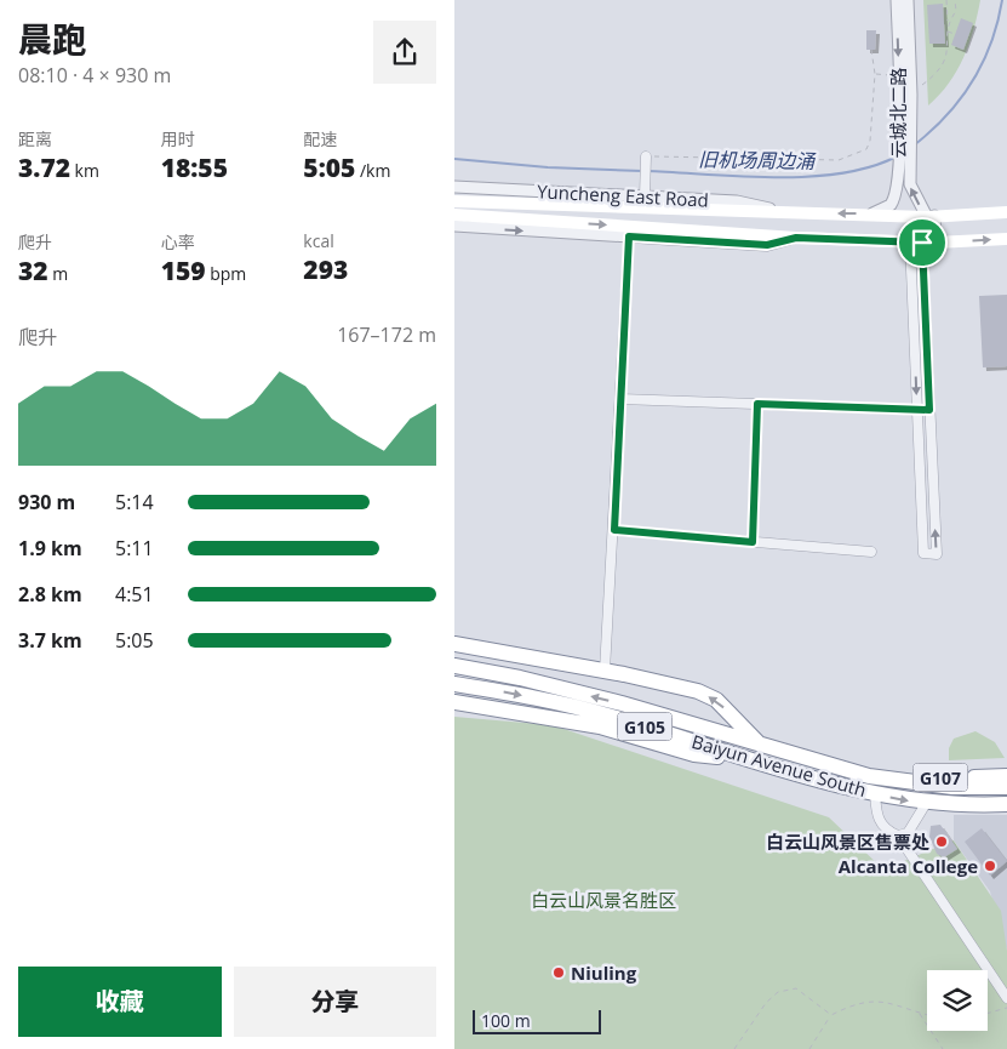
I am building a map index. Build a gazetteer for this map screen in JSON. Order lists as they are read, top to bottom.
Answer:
{
  "streets": {
    "highway": ["G105", "Baiyun Avenue South", "G107"],
    "main road": ["Yuncheng East Road"],
    "street": ["云城北二路"]
  },
  "crossings": [
    ["云城北二路", "Yuncheng East Road"]
  ],
  "water": ["旧机场周边涌"],
  "parks": ["白云山风景名胜区"],
  "places": ["白云山风景区售票处", "Alcanta College", "Niuling"],
  "scale_bar": "100 m",
  "page": {
    "heading": ["晨跑", "08:10 · 4 × 930 m"],
    "stats": [
      ["距离", "3.72 km"],
      ["用时", "18:55"],
      ["配速", "5:05 /km"],
      ["爬升", "32 m"],
      ["心率", "159 bpm"],
      ["kcal", "293"]
    ],
    "chart": ["爬升", "167–172 m"],
    "list": [
      {
        "name": "930 m",
        "note": "5:14"
      },
      {
        "name": "1.9 km",
        "note": "5:11"
      },
      {
        "name": "2.8 km",
        "note": "4:51"
      },
      {
        "name": "3.7 km",
        "note": "5:05"
      }
    ],
    "buttons": ["收藏", "分享"],
    "scale": "100 m"
  }
}
